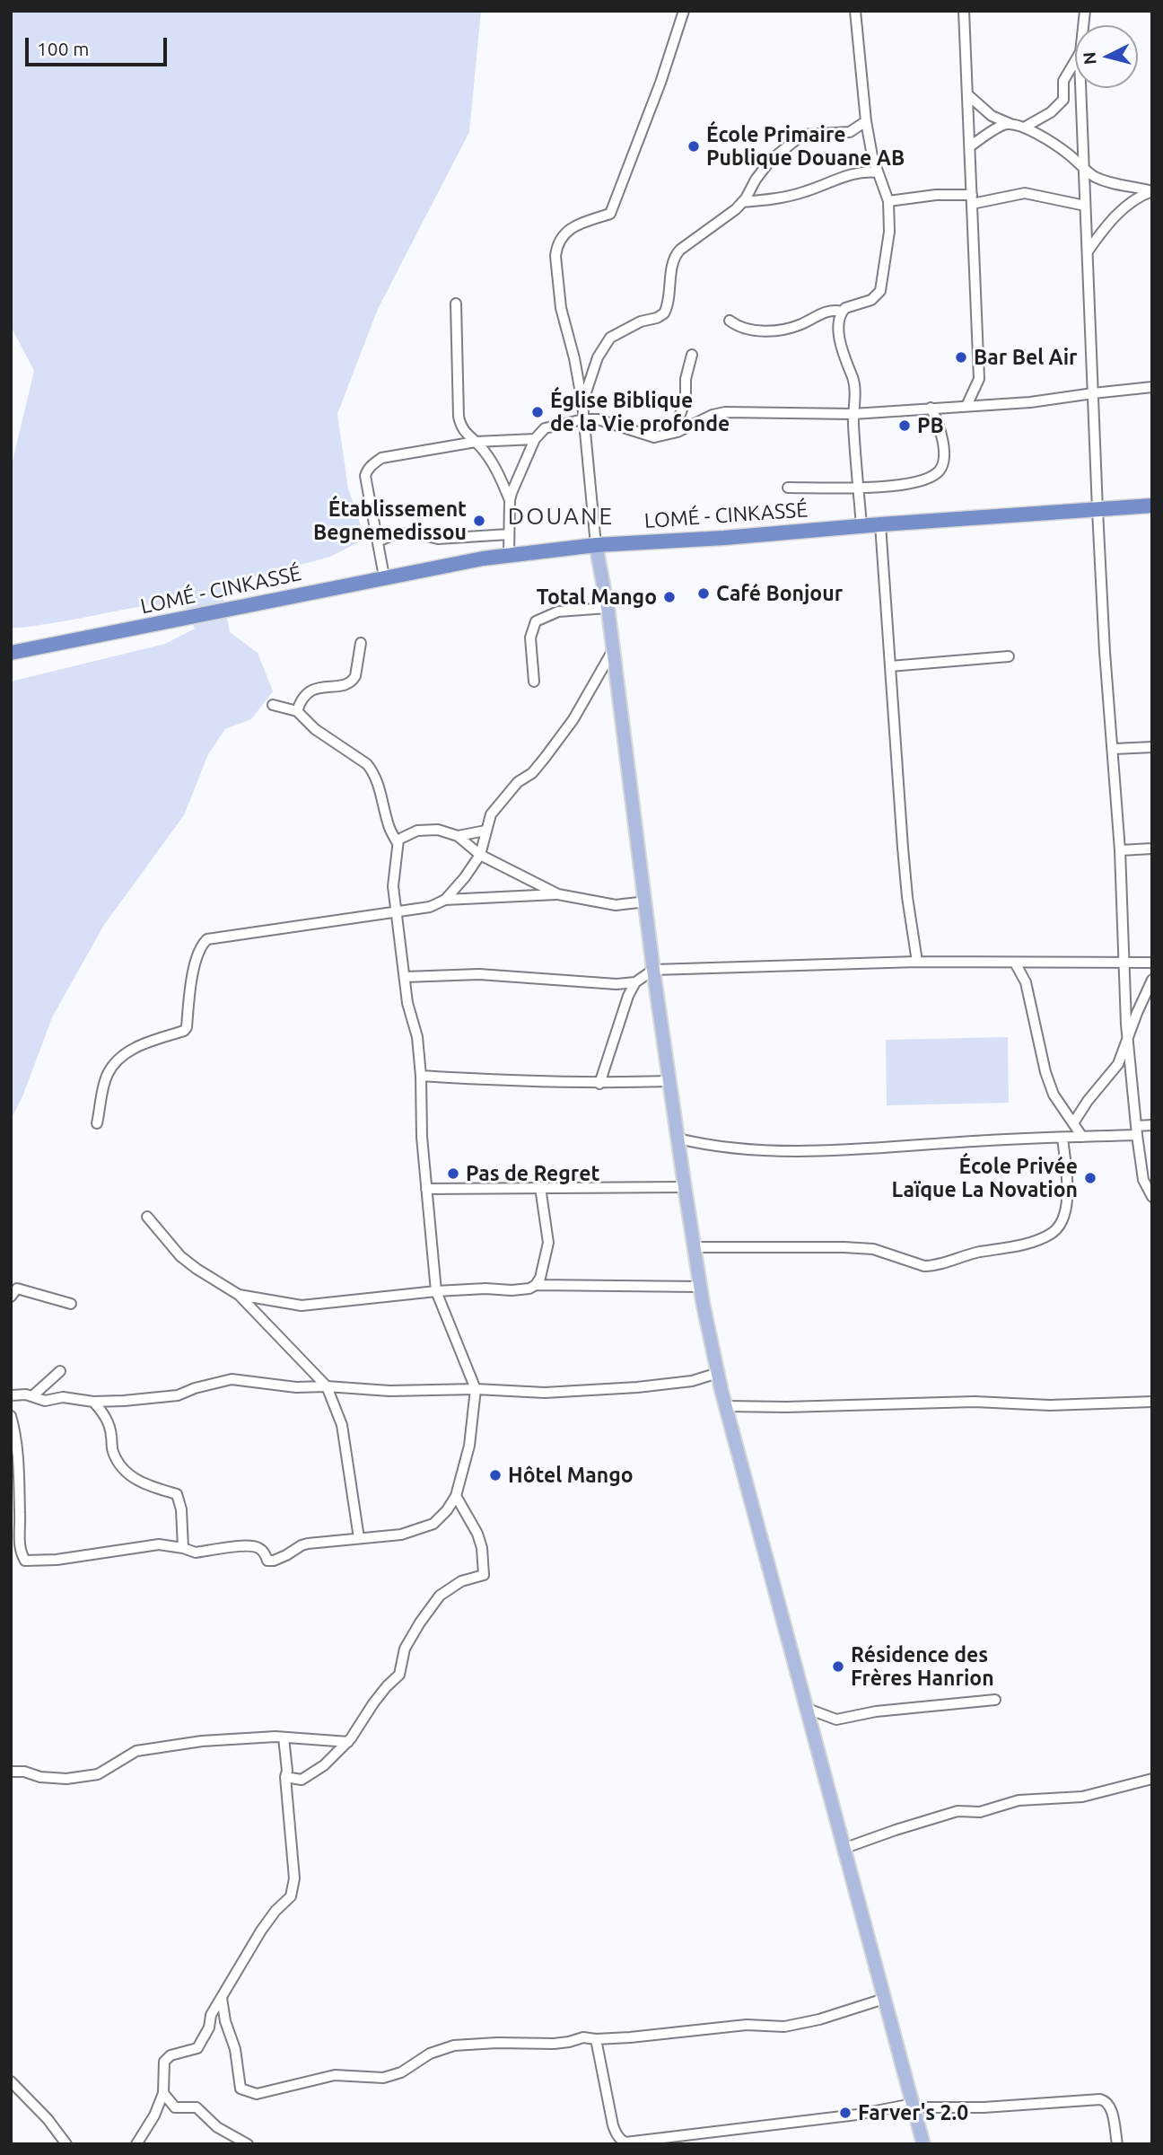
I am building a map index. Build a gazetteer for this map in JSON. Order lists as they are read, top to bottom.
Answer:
{
  "streets": {
    "highway": ["LOMÉ - CINKASSÉ"]
  },
  "districts": ["DOUANE"],
  "places": [
    "École Primaire Publique Douane AB",
    "Bar Bel Air",
    "Église Biblique de la Vie profonde",
    "PB",
    "Établissement Begnemedissou",
    "Café Bonjour",
    "Total Mango",
    "Pas de Regret",
    "École Privée Laïque La Novation",
    "Hôtel Mango",
    "Résidence des Frères Hanrion",
    "Farver's 2.0"
  ],
  "scale_bar": "100 m",
  "north": "left"
}
